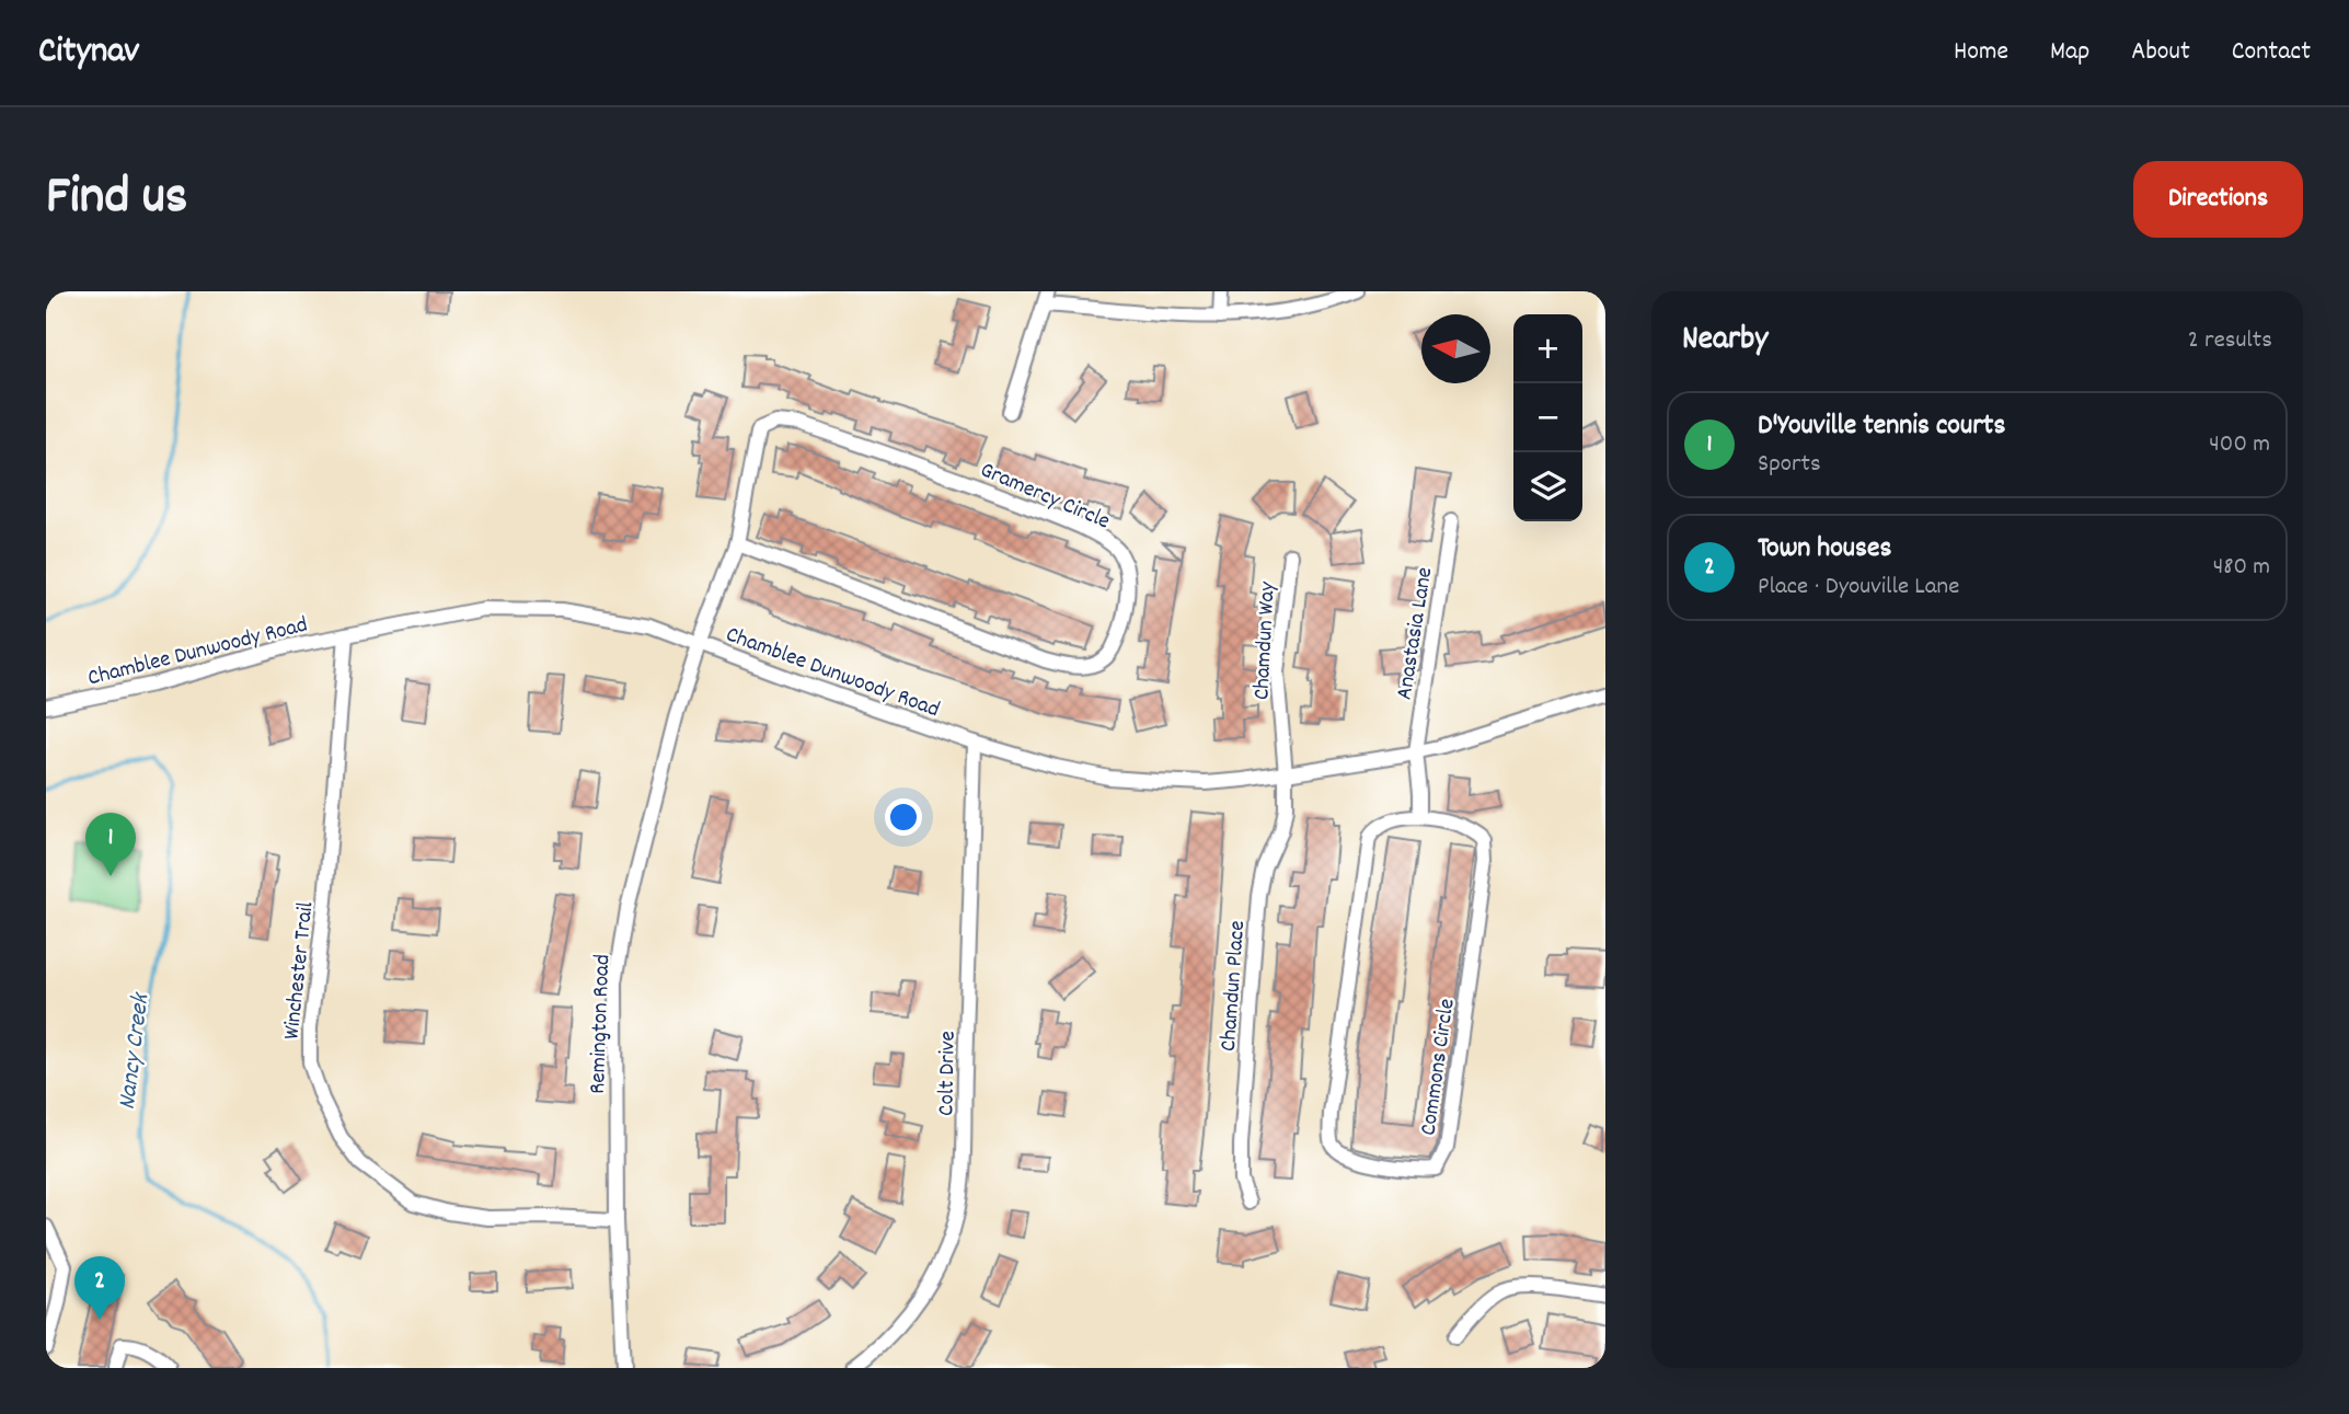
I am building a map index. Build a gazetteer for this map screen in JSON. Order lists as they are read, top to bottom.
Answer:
{
  "streets": {
    "street": [
      "Gramercy Circle",
      "Anastasia Lane",
      "Chamdun Way",
      "Chamblee Dunwoody Road",
      "Winchester Trail",
      "Chamdun Place",
      "Remington Road",
      "Commons Circle",
      "Colt Drive"
    ]
  },
  "crossings": [
    ["Gramercy Circle", "Chamblee Dunwoody Road"],
    ["Gramercy Circle", "Remington Road"],
    ["Anastasia Lane", "Chamblee Dunwoody Road"],
    ["Chamdun Way", "Chamblee Dunwoody Road"],
    ["Chamdun Way", "Chamdun Place"],
    ["Chamblee Dunwoody Road", "Winchester Trail"],
    ["Chamblee Dunwoody Road", "Chamdun Place"],
    ["Chamblee Dunwoody Road", "Remington Road"],
    ["Chamblee Dunwoody Road", "Colt Drive"],
    ["Winchester Trail", "Remington Road"]
  ],
  "water": ["Nancy Creek"],
  "north": "left",
  "page": {
    "header": "Citynav",
    "nav": [
      "Home",
      "Map",
      "About",
      "Contact"
    ],
    "title": "Find us",
    "buttons": "Directions",
    "heading": ["Nearby", "2 results"],
    "map_buttons": ["+", "−"],
    "list": [
      {
        "mark": "1",
        "name": "D'Youville tennis courts",
        "note": "Sports",
        "value": "400 m"
      },
      {
        "mark": "2",
        "name": "Town houses",
        "note": "Place · Dyouville Lane",
        "value": "480 m"
      }
    ],
    "pins": ["1", "2"]
  }
}
